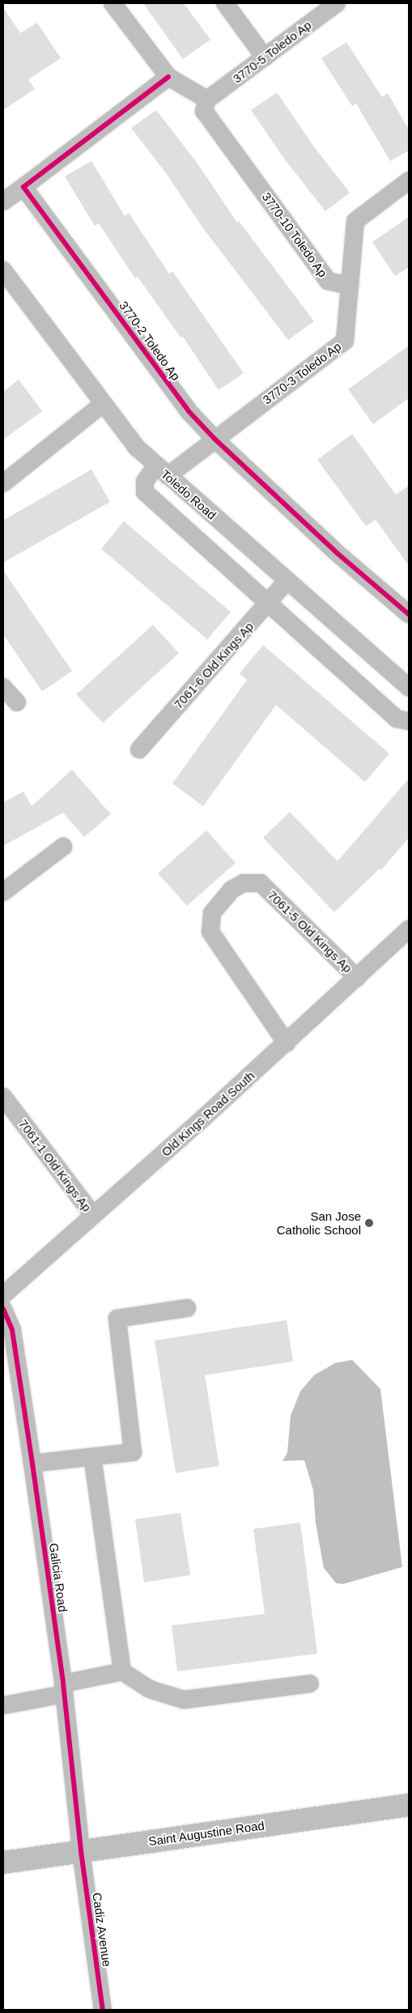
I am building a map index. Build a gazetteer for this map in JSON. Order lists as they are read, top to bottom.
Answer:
{
  "streets": {
    "main road": ["Saint Augustine Road"],
    "street": [
      "3770-5 Toledo Ap",
      "3770-10 Toledo Ap",
      "3770-2 Toledo Ap",
      "3770-3 Toledo Ap",
      "Toledo Road",
      "7061-6 Old Kings Ap",
      "7061-5 Old Kings Ap",
      "Old Kings Road South",
      "7061-1 Old Kings Ap",
      "Galicia Road",
      "Cadiz Avenue"
    ]
  },
  "crossings": [
    ["3770-5 Toledo Ap", "3770-10 Toledo Ap"],
    ["3770-10 Toledo Ap", "3770-3 Toledo Ap"],
    ["3770-2 Toledo Ap", "3770-3 Toledo Ap"],
    ["3770-3 Toledo Ap", "Toledo Road"],
    ["3770-3 Toledo Ap", "7061-6 Old Kings Ap"],
    ["Toledo Road", "7061-6 Old Kings Ap"],
    ["7061-5 Old Kings Ap", "Old Kings Road South"],
    ["Old Kings Road South", "7061-1 Old Kings Ap"],
    ["Galicia Road", "Saint Augustine Road"],
    ["Galicia Road", "Cadiz Avenue"],
    ["Saint Augustine Road", "Cadiz Avenue"]
  ],
  "places": ["San Jose Catholic School"]
}
